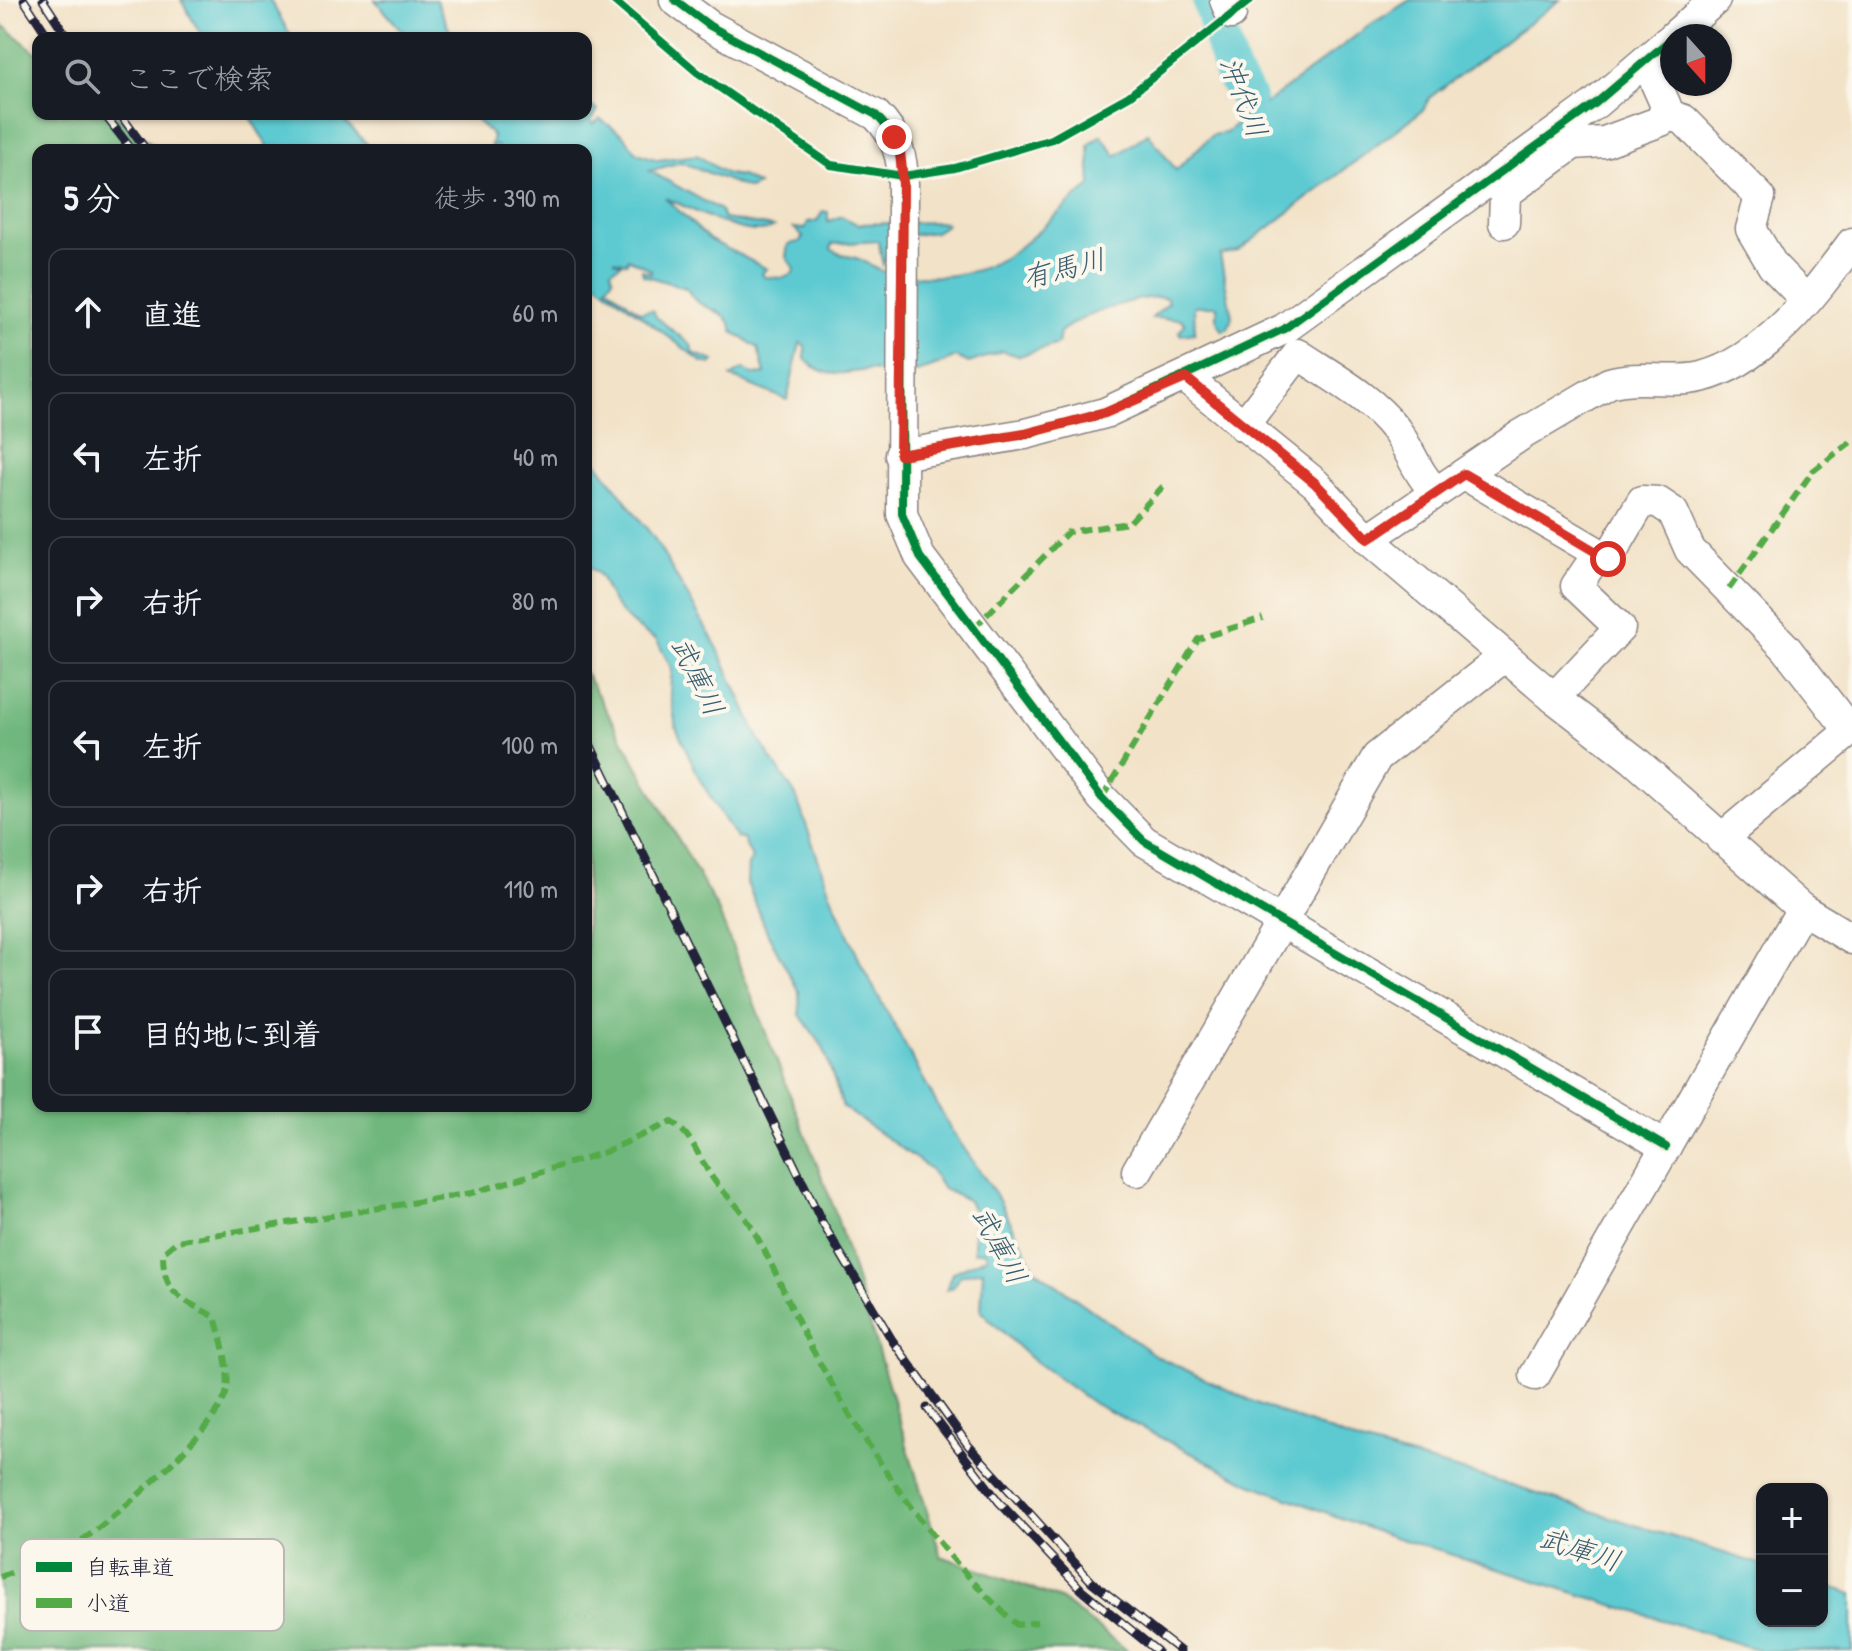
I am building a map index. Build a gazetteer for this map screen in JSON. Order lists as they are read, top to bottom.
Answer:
{
  "water": ["沖代川", "有馬川", "武庫川"],
  "legend": ["自転車道", "小道"],
  "north": "bottom",
  "page": {
    "search": "ここで検索",
    "heading": ["5 分", "徒歩 · 390 m"],
    "list": [
      ["直進", "60 m"],
      ["左折", "40 m"],
      ["右折", "80 m"],
      ["左折", "100 m"],
      ["右折", "110 m"],
      "目的地に到着"
    ],
    "map_buttons": ["+", "−"]
  }
}
